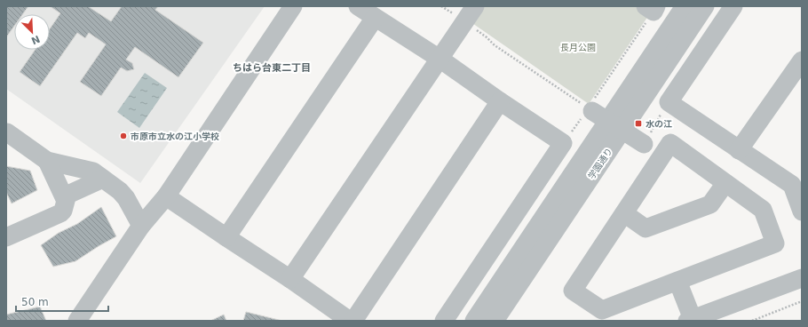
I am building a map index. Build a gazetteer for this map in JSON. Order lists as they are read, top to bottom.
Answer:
{
  "streets": {
    "street": ["学園通り"]
  },
  "districts": ["ちはら台東二丁目"],
  "parks": ["長月公園"],
  "places": {
    "transit": ["水の江"],
    "other": ["市原市立水の江小学校"]
  },
  "scale_bar": "50 m",
  "north": "bottom right"
}
